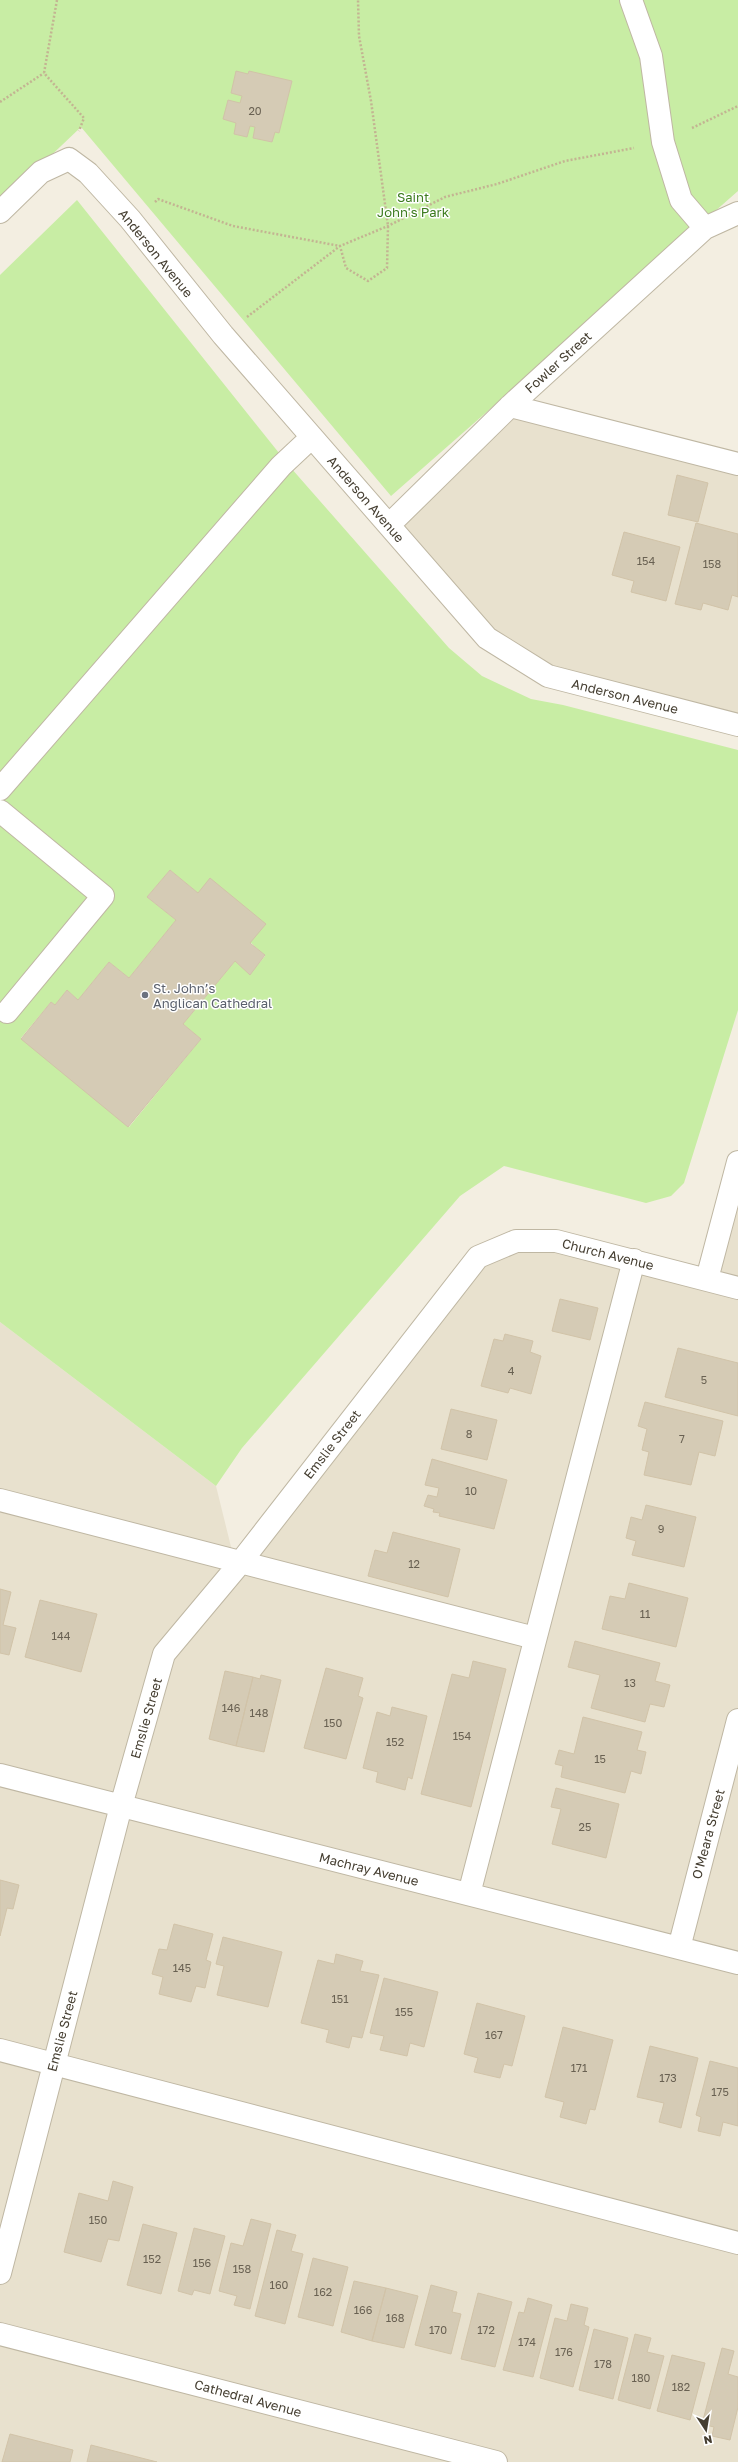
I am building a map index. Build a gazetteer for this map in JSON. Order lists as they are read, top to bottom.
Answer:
{
  "streets": {
    "street": [
      "Anderson Avenue",
      "Fowler Street",
      "Church Avenue",
      "Emslie Street",
      "O'Meara Street",
      "Machray Avenue",
      "Cathedral Avenue"
    ]
  },
  "crossings": [
    ["Anderson Avenue", "Fowler Street"],
    ["Church Avenue", "Emslie Street"],
    ["Emslie Street", "Machray Avenue"],
    ["O'Meara Street", "Machray Avenue"]
  ],
  "parks": ["Saint John's Park"],
  "places": ["St. John’s Anglican Cathedral"],
  "house_numbers": [
    "20",
    "154",
    "158",
    "4",
    "5",
    "8",
    "7",
    "10",
    "9",
    "12",
    "11",
    "144",
    "13",
    "146",
    "148",
    "150",
    "154",
    "152",
    "15",
    "25",
    "145",
    "151",
    "155",
    "167",
    "171",
    "173",
    "175",
    "150",
    "152",
    "156",
    "158",
    "160",
    "162",
    "166",
    "168",
    "170",
    "172",
    "174",
    "176",
    "178",
    "180",
    "182"
  ],
  "north": "bottom"
}
